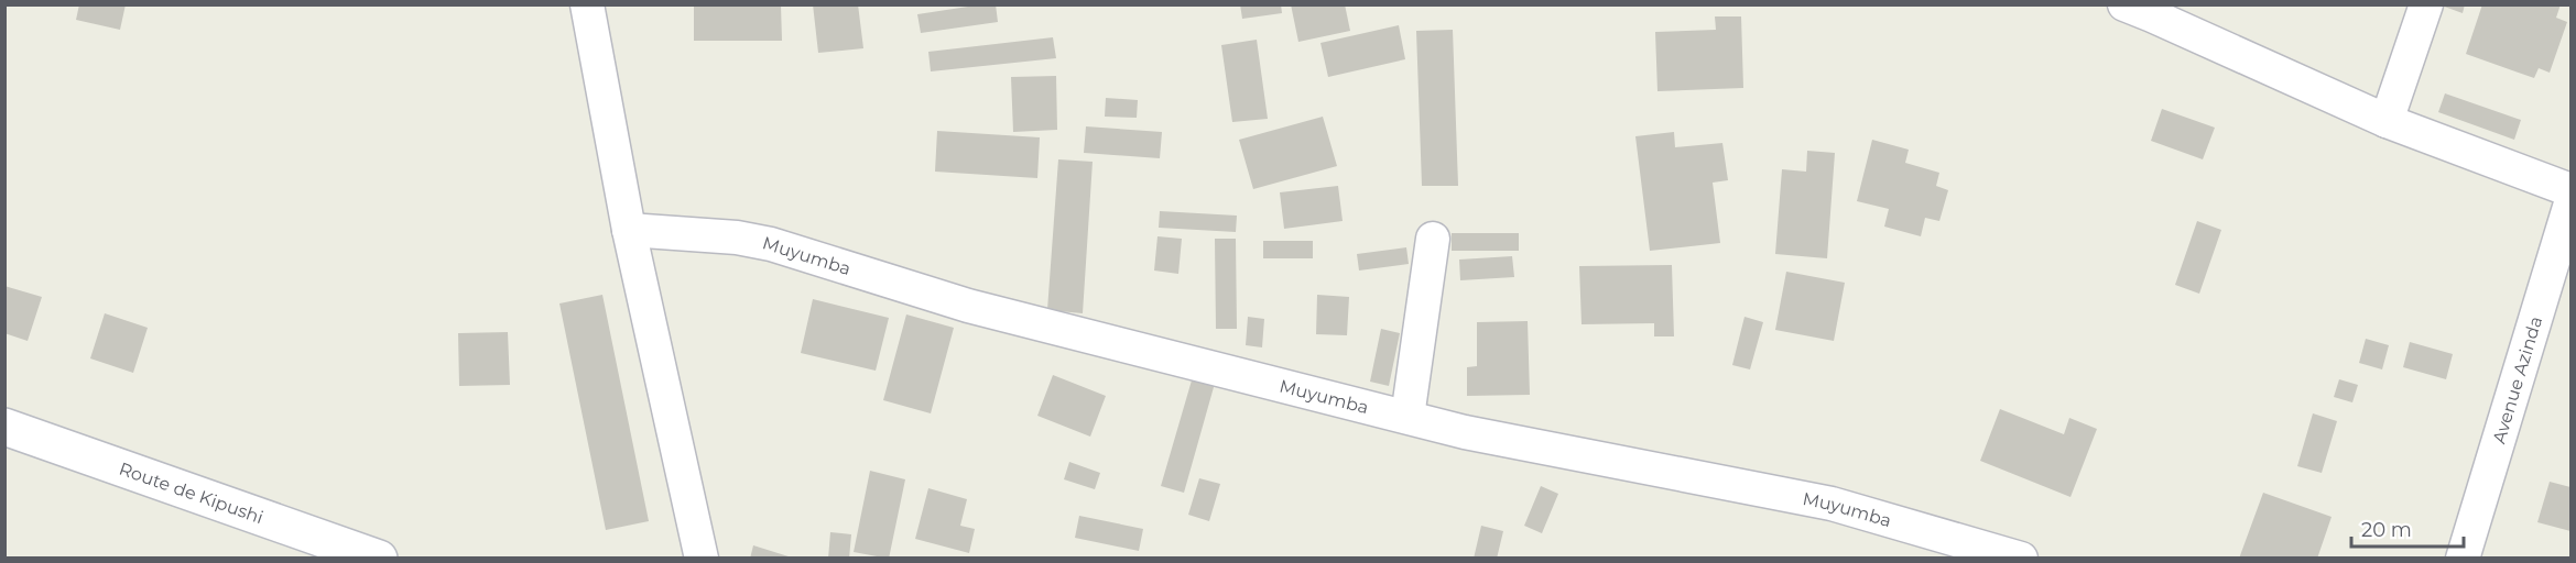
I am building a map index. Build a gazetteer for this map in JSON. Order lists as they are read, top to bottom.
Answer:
{
  "streets": {
    "main road": ["Route de Kipushi"],
    "street": ["Muyumba", "Avenue Azinda"]
  },
  "scale_bar": "20 m"
}
